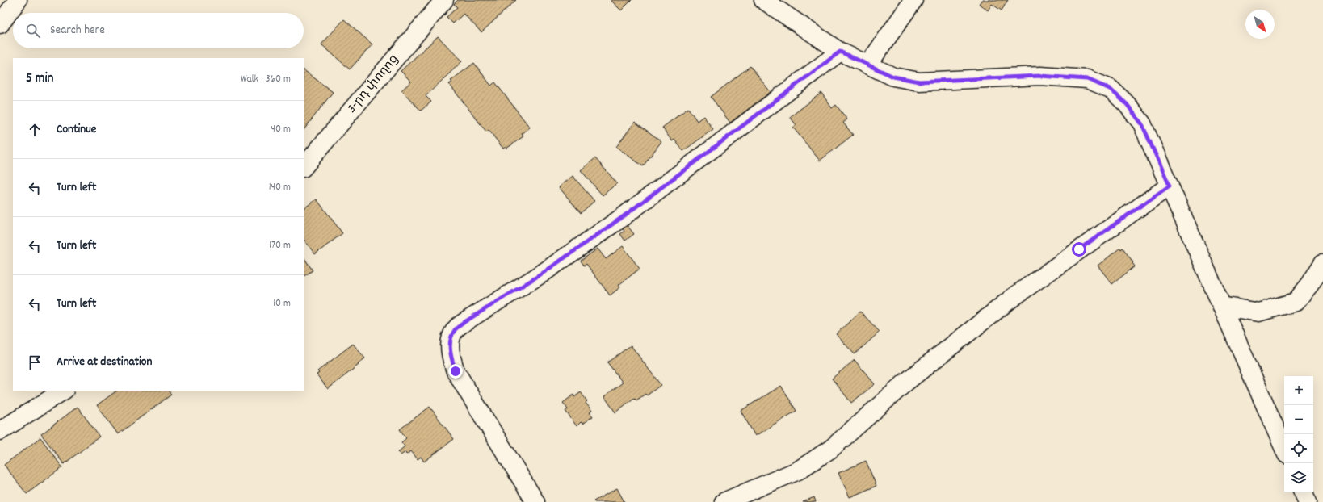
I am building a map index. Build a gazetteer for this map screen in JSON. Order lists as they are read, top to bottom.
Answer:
{
  "streets": {
    "street": ["3-րդ փողոց"]
  },
  "north": "bottom right",
  "page": {
    "search": "Search here",
    "heading": ["5 min", "Walk · 360 m"],
    "list": [
      ["Continue", "40 m"],
      ["Turn left", "140 m"],
      ["Turn left", "170 m"],
      ["Turn left", "10 m"],
      "Arrive at destination"
    ],
    "map_buttons": ["+", "−"]
  }
}
